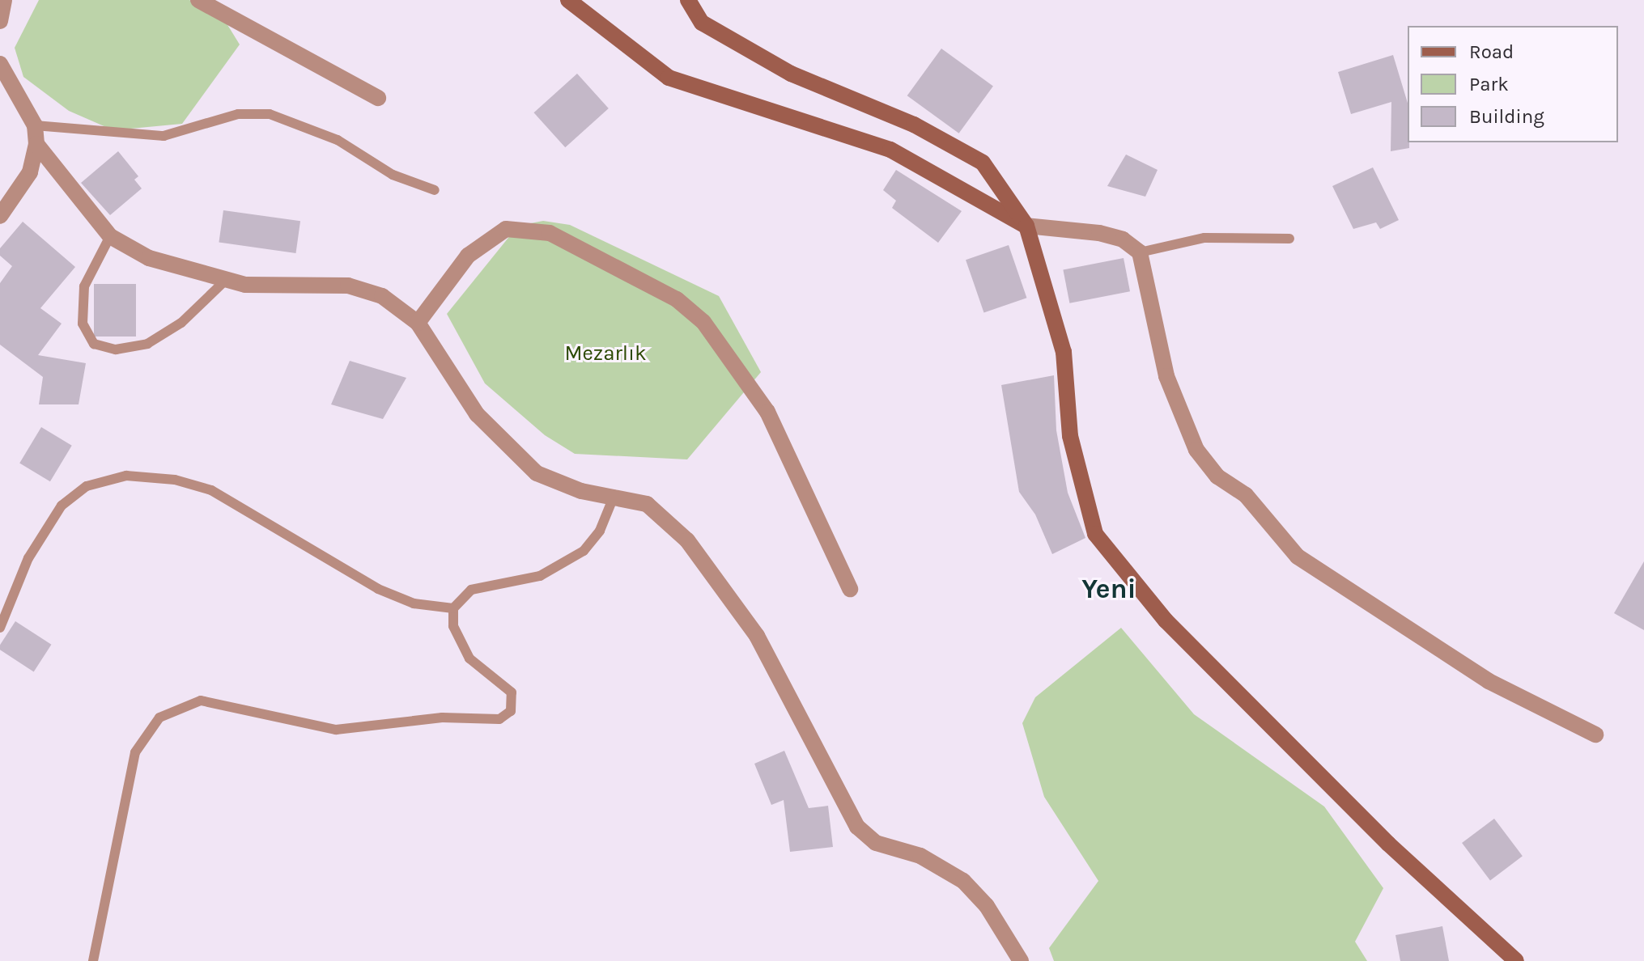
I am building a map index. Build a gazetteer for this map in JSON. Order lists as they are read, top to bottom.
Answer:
{
  "districts": ["Yeni"],
  "parks": ["Mezarlık"],
  "legend": ["Road", "Park", "Building"]
}
